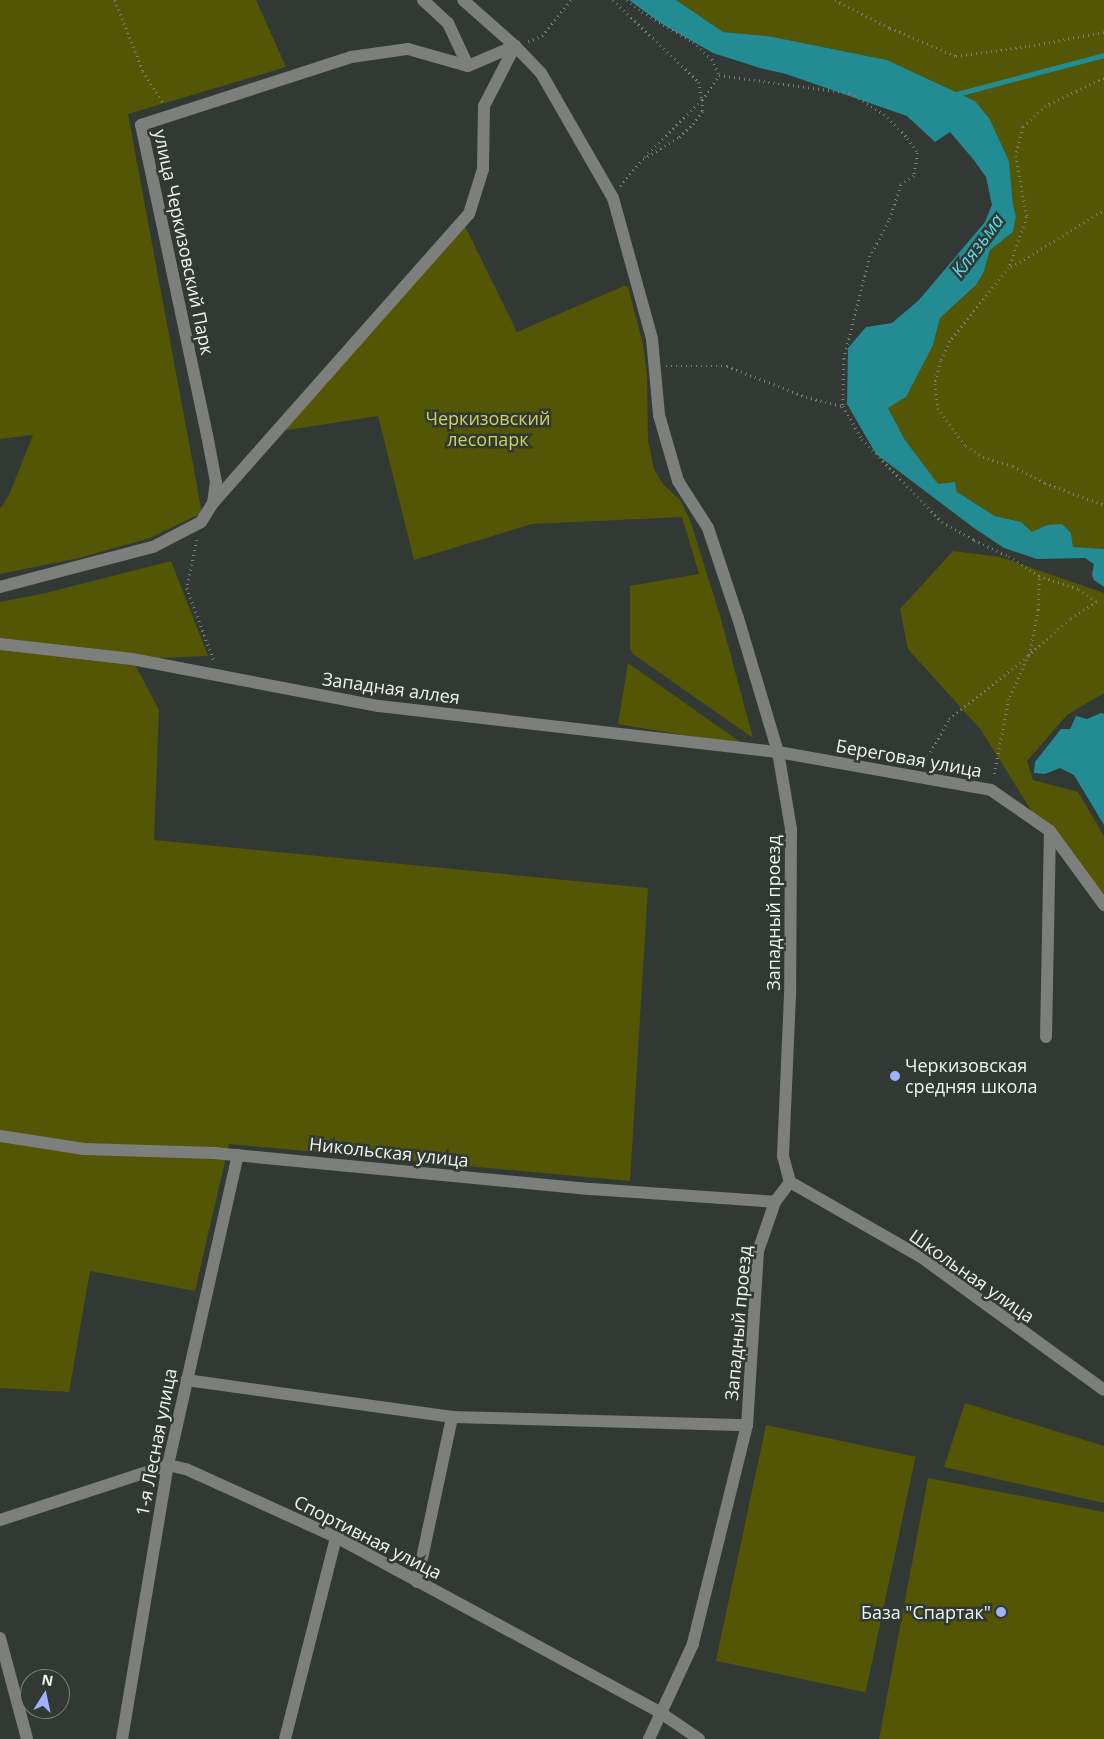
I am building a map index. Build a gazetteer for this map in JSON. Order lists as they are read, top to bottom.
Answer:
{
  "streets": {
    "street": [
      "улица Черкизовский Парк",
      "Западная аллея",
      "Береговая улица",
      "Западный проезд",
      "Никольская улица",
      "Школьная улица",
      "1-я Лесная улица",
      "Спортивная улица"
    ]
  },
  "crossings": [
    ["Западная аллея", "Береговая улица"],
    ["Западная аллея", "Западный проезд"],
    ["Береговая улица", "Западный проезд"],
    ["Западный проезд", "Никольская улица"],
    ["Западный проезд", "Школьная улица"],
    ["Западный проезд", "Спортивная улица"],
    ["Никольская улица", "1-я Лесная улица"],
    ["1-я Лесная улица", "Спортивная улица"]
  ],
  "water": ["Клязьма"],
  "parks": ["Черкизовский лесопарк"],
  "places": ["Черкизовская средняя школа", "База \"Спартак\""],
  "north": "top"
}
